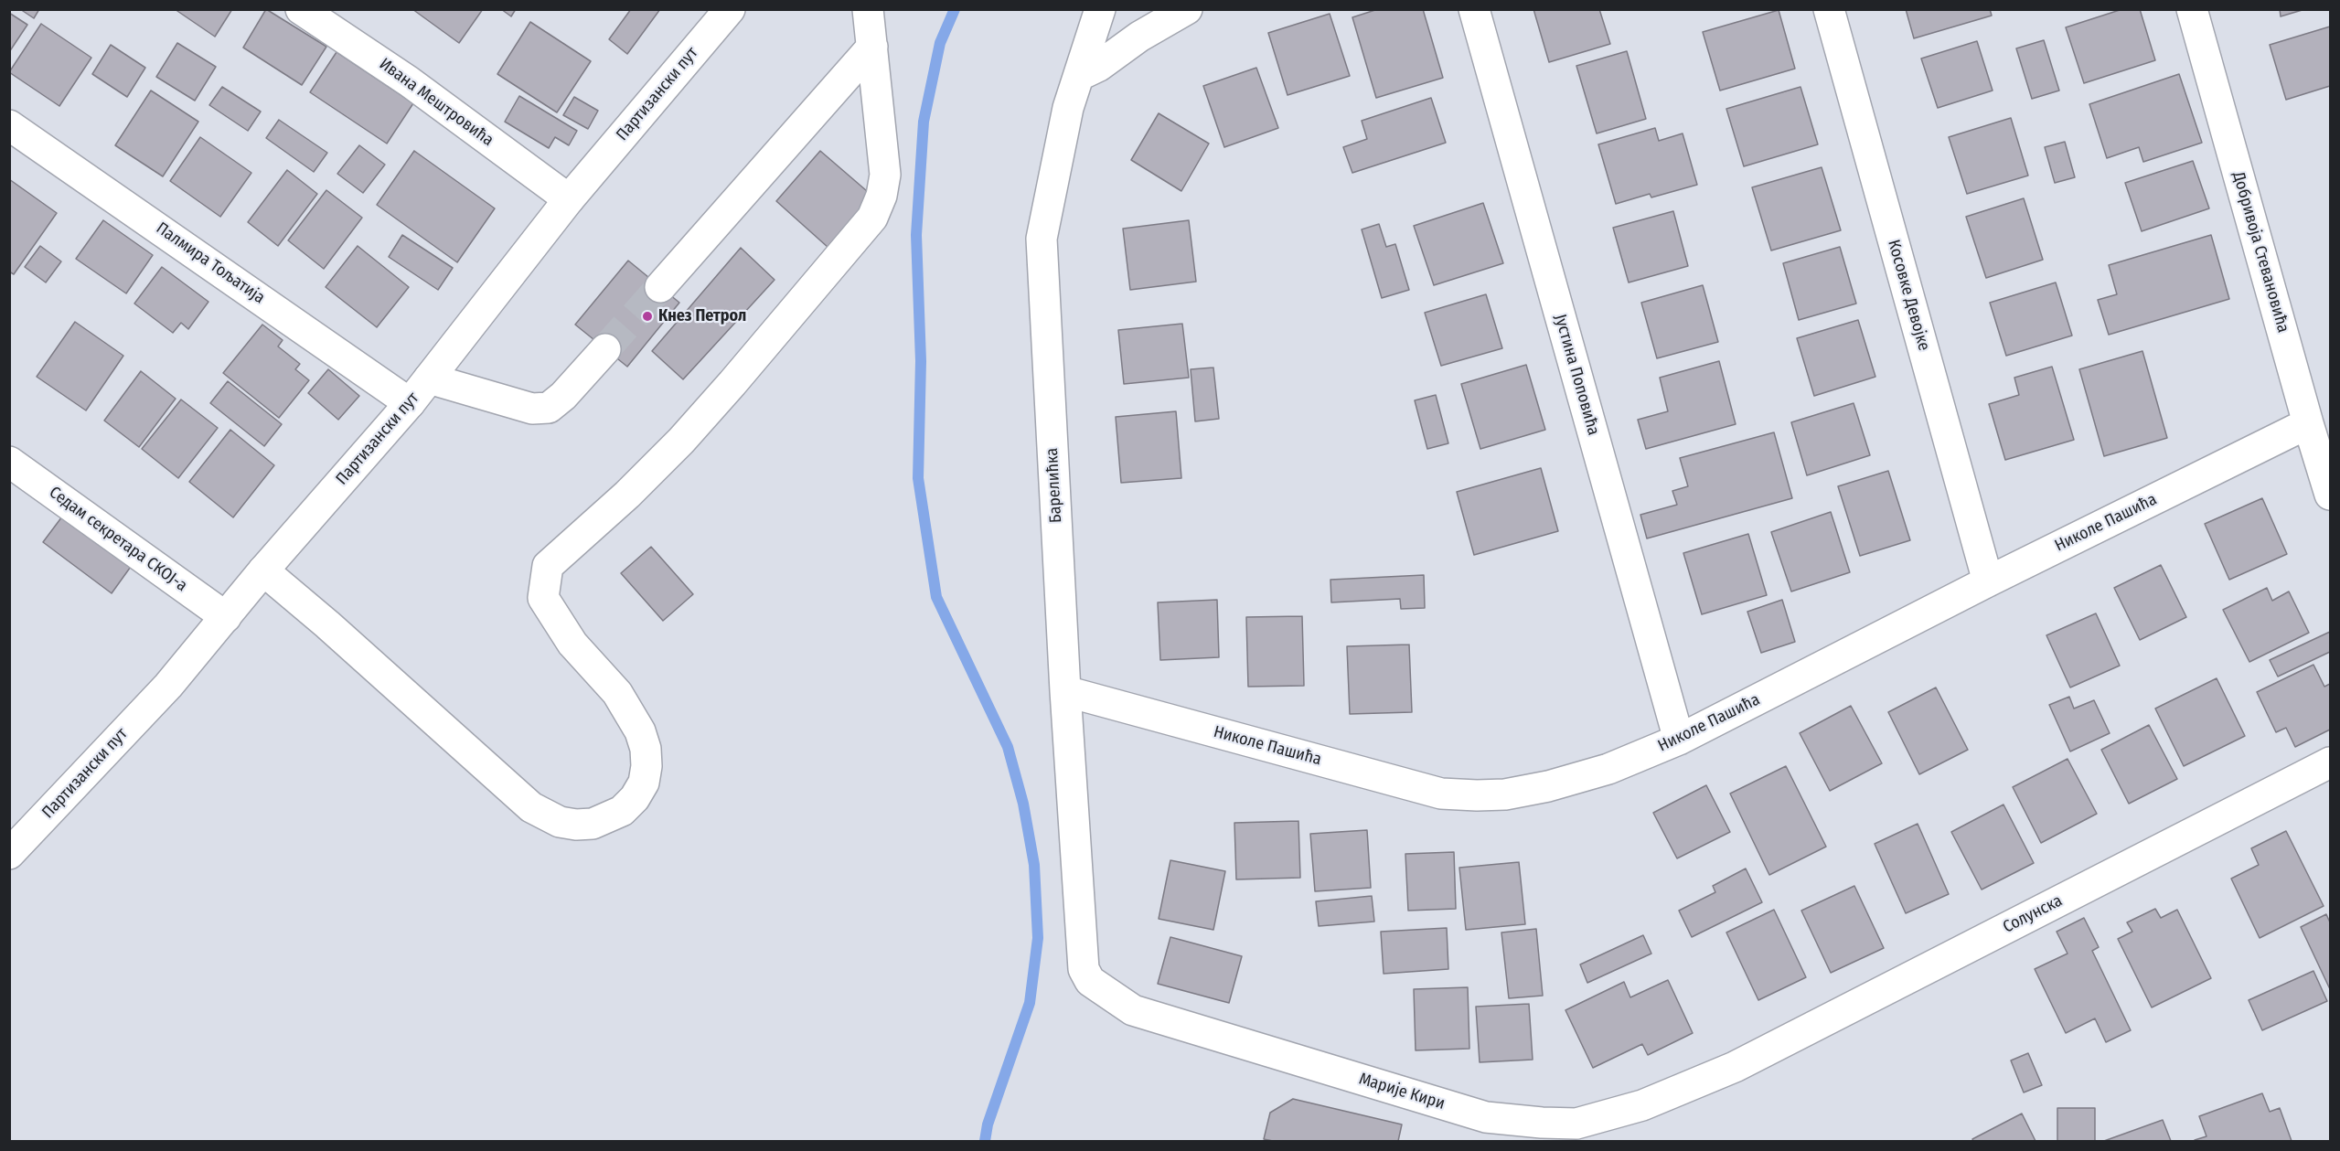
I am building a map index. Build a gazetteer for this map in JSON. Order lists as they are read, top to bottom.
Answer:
{
  "streets": {
    "street": [
      "Партизански пут",
      "Ивана Мештровића",
      "Добривоја Стевановића",
      "Палмира Тољатија",
      "Косовке Девојке",
      "Јустина Поповића",
      "Барелићка",
      "Николе Пашића",
      "Седам секретара СКОЈ-а",
      "Солунска",
      "Марије Кири"
    ]
  },
  "crossings": [
    ["Партизански пут", "Ивана Мештровића"],
    ["Партизански пут", "Палмира Тољатија"],
    ["Партизански пут", "Седам секретара СКОЈ-а"],
    ["Добривоја Стевановића", "Николе Пашића"],
    ["Косовке Девојке", "Николе Пашића"],
    ["Јустина Поповића", "Николе Пашића"],
    ["Барелићка", "Николе Пашића"],
    ["Барелићка", "Марије Кири"],
    ["Солунска", "Марије Кири"]
  ],
  "places": ["Кнез Петрол"]
}
